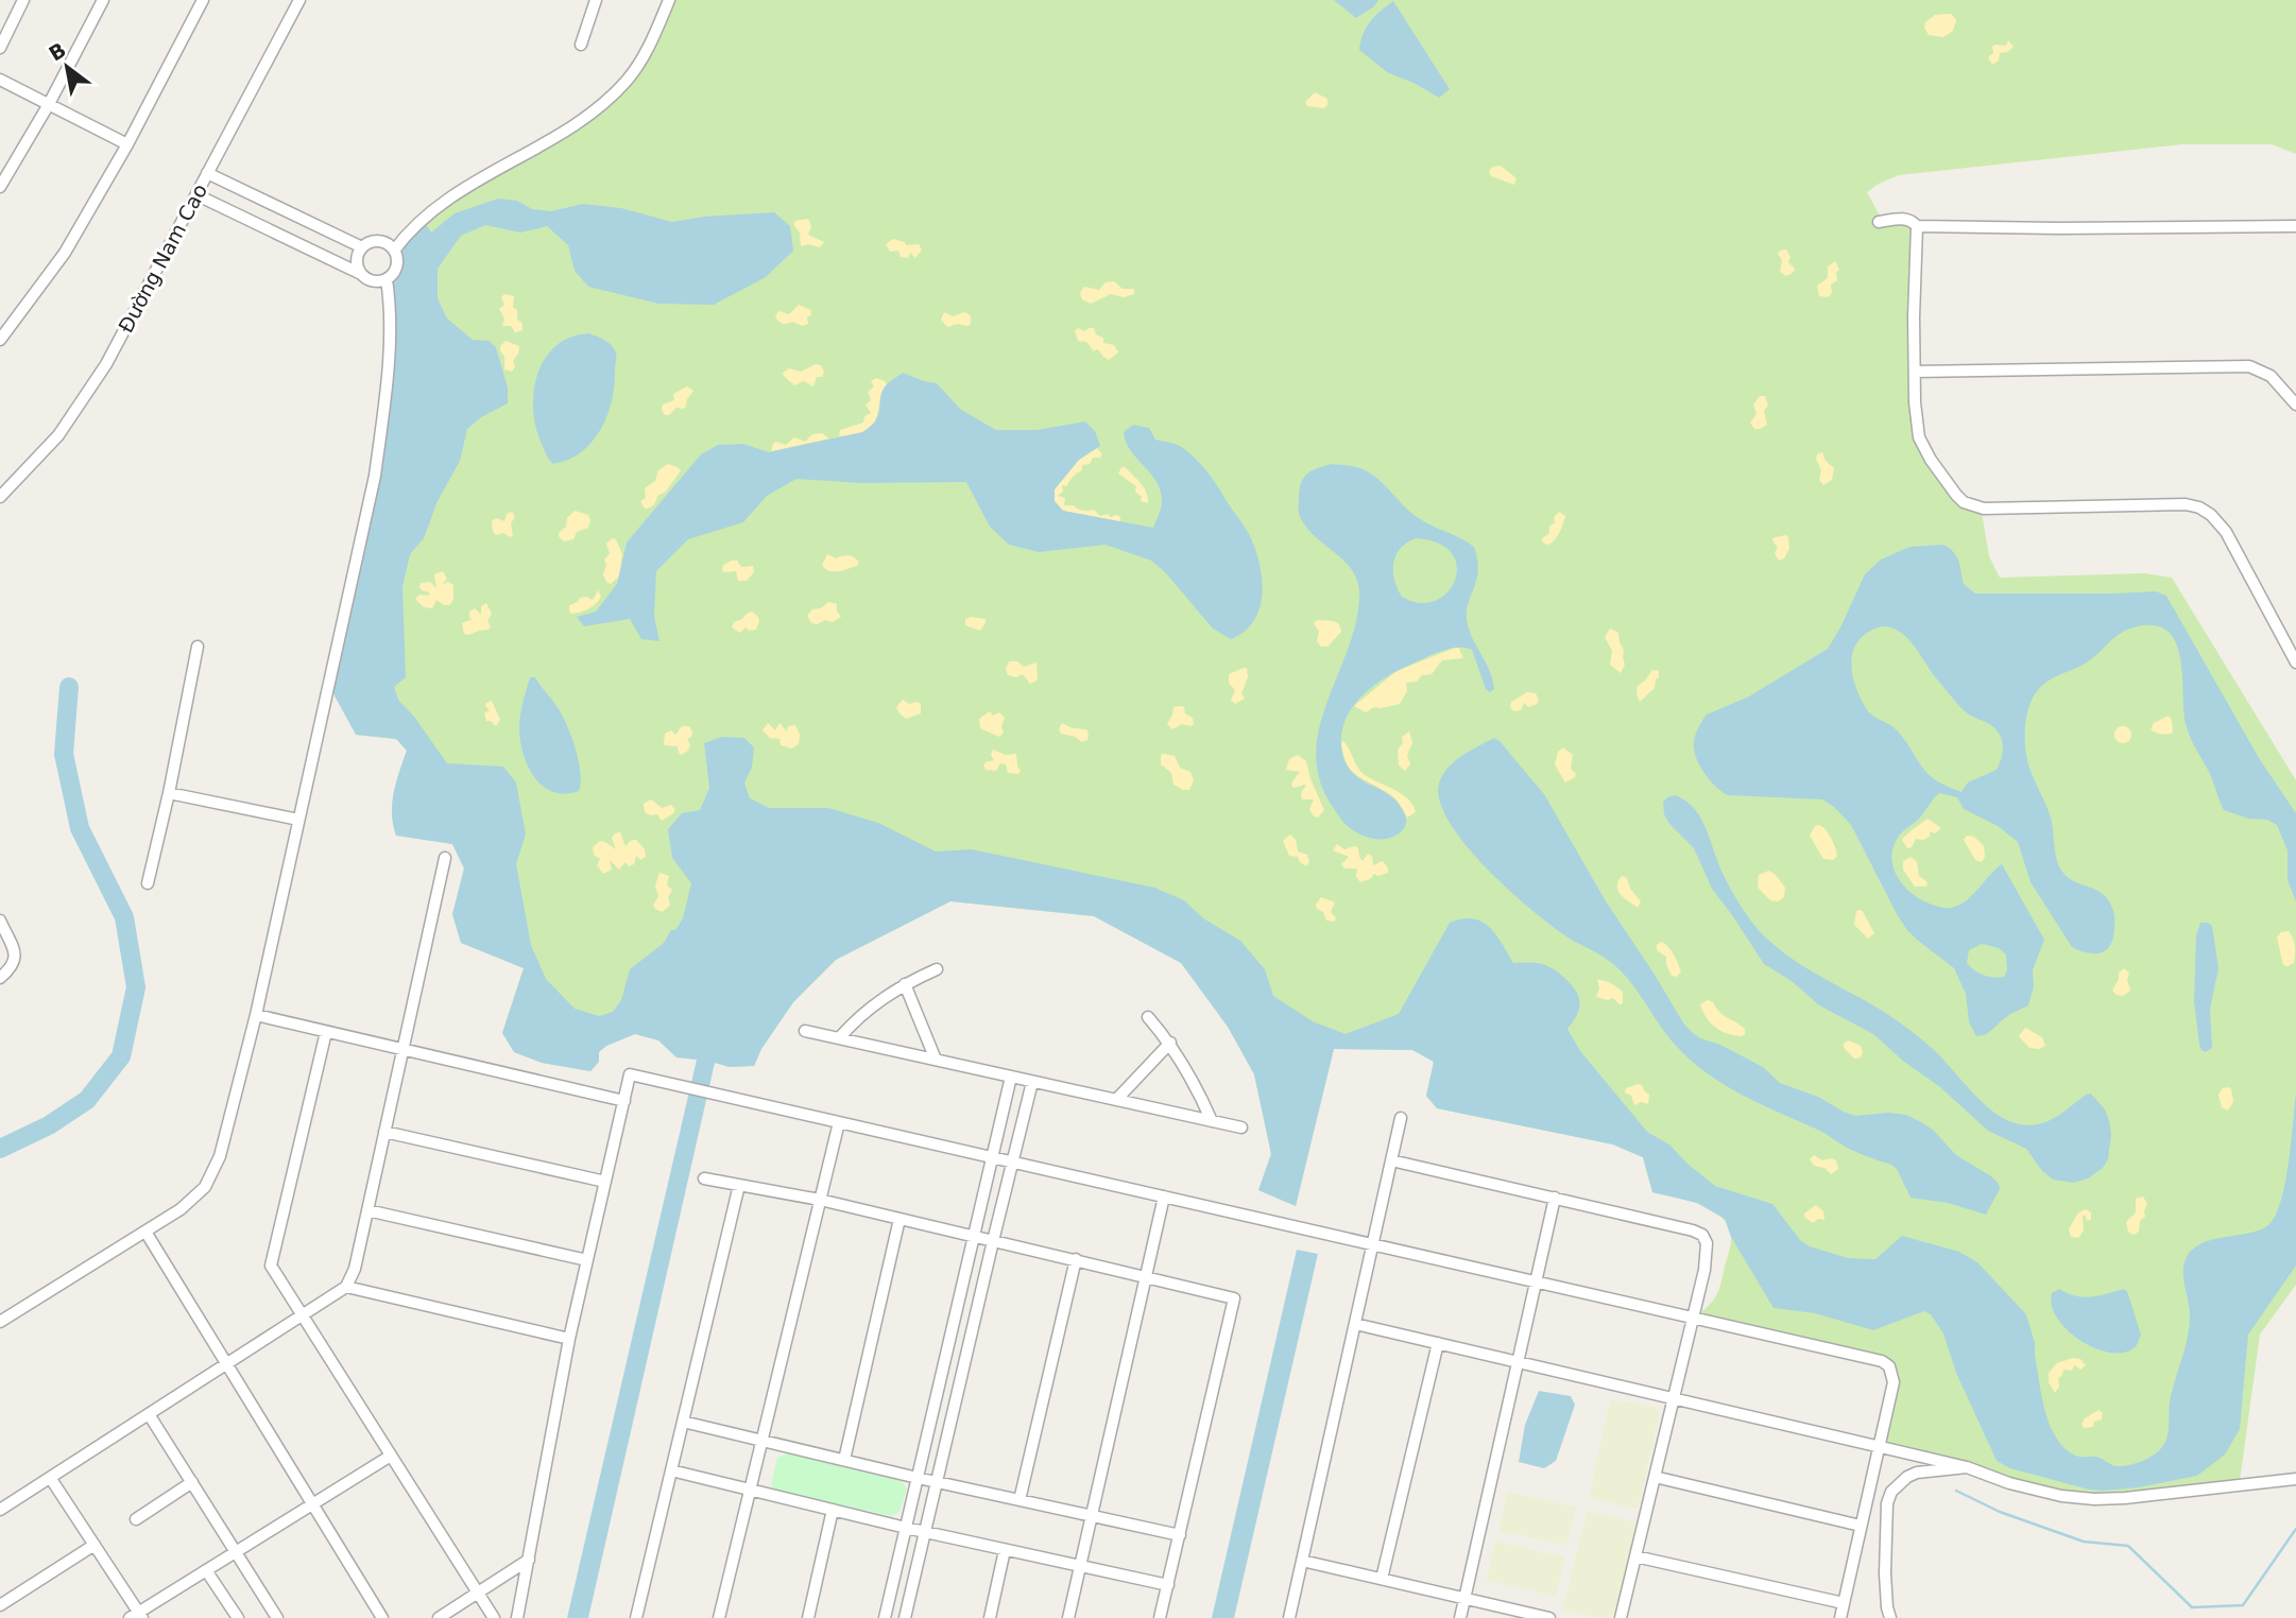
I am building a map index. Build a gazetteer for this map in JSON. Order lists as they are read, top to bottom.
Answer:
{
  "streets": {
    "street": ["Đường Nam Cao"]
  },
  "north": "top left"
}
